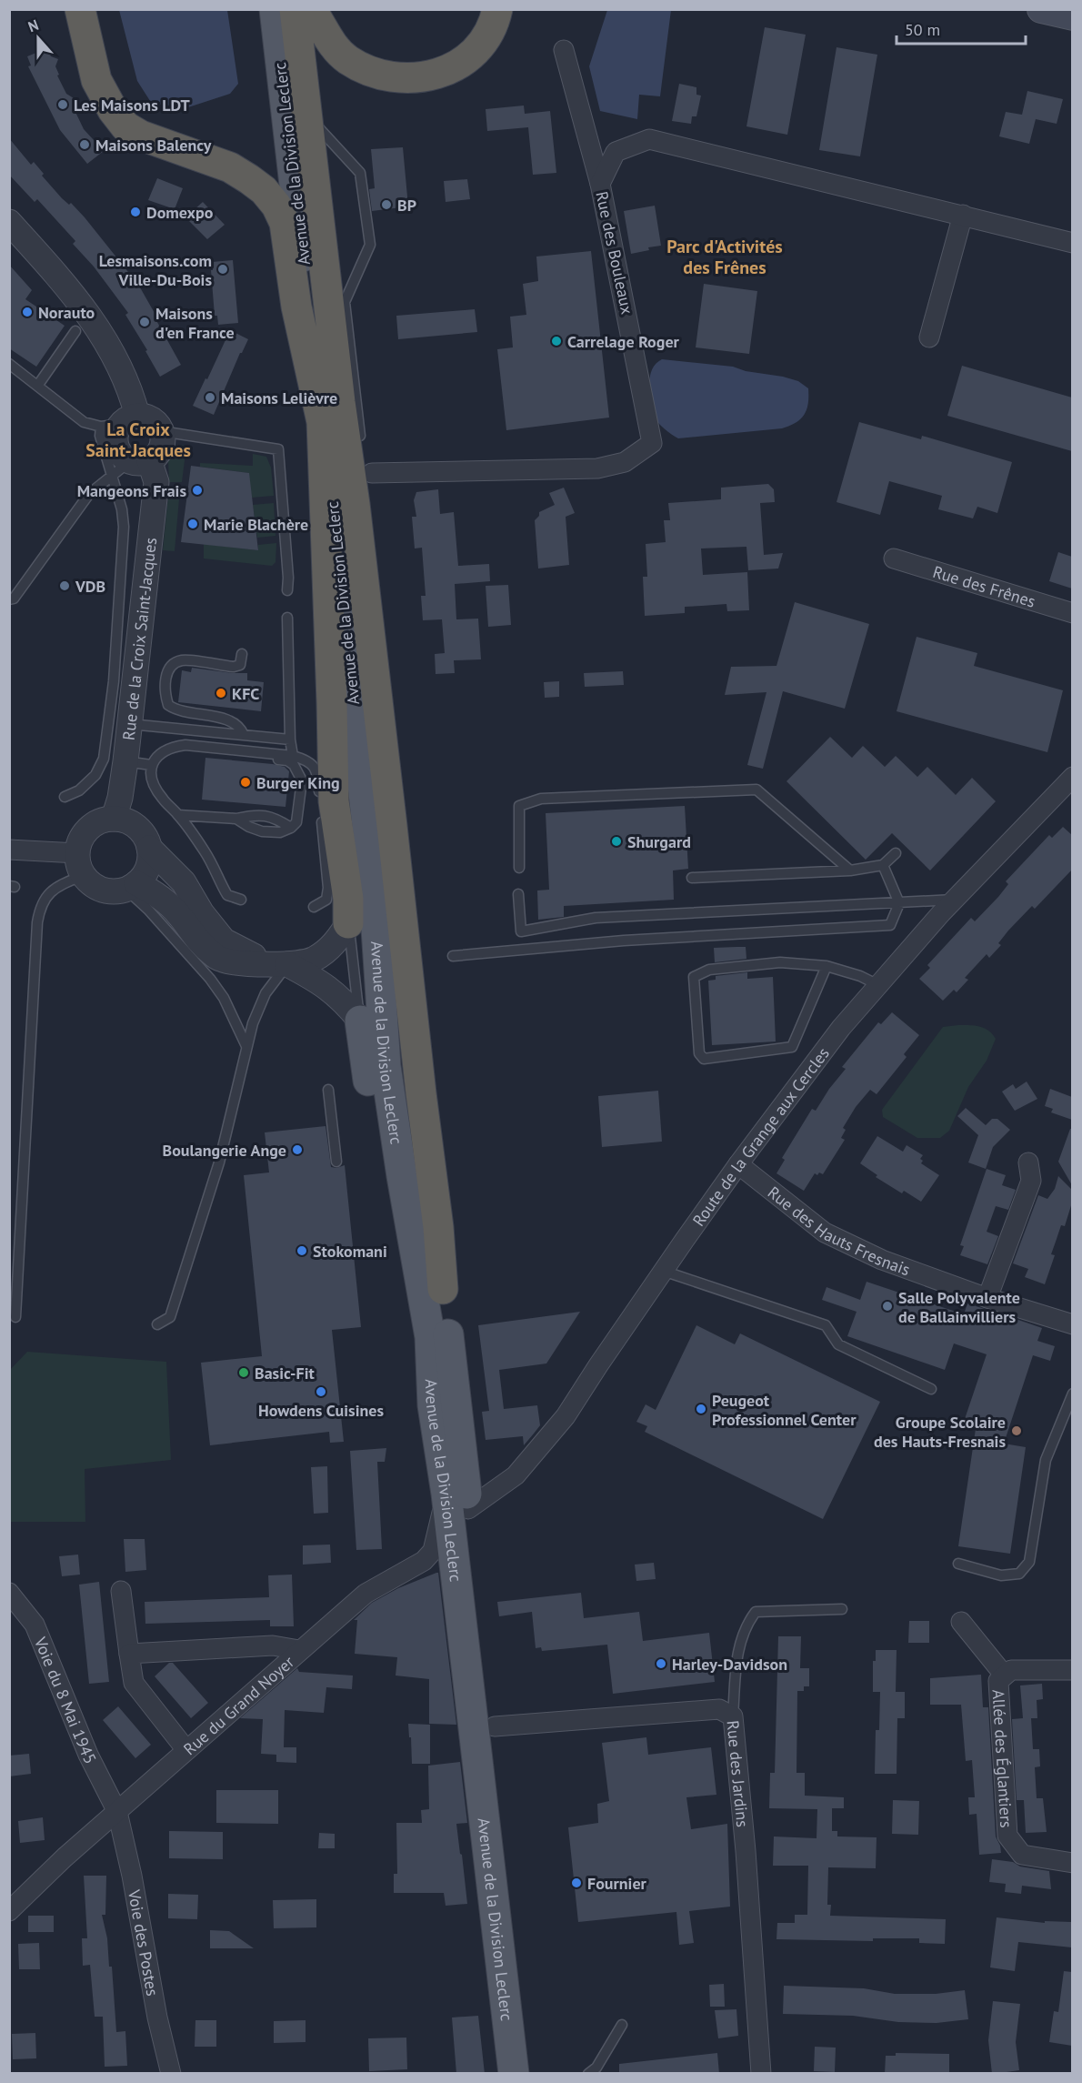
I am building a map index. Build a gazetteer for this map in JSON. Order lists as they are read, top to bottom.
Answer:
{
  "streets": {
    "highway": ["Avenue de la Division Leclerc"],
    "street": [
      "Rue des Bouleaux",
      "Rue des Frênes",
      "Rue de la Croix Saint-Jacques",
      "Route de la Grange aux Cercles",
      "Rue des Hauts Fresnais",
      "Voie du 8 Mai 1945",
      "Rue du Grand Noyer",
      "Allée des Églantiers",
      "Rue des Jardins",
      "Voie des Postes"
    ]
  },
  "crossings": [
    ["Avenue de la Division Leclerc", "Route de la Grange aux Cercles"],
    ["Avenue de la Division Leclerc", "Rue du Grand Noyer"],
    ["Avenue de la Division Leclerc", "Rue des Jardins"],
    ["Route de la Grange aux Cercles", "Rue des Hauts Fresnais"],
    ["Route de la Grange aux Cercles", "Rue du Grand Noyer"],
    ["Voie du 8 Mai 1945", "Rue du Grand Noyer"],
    ["Voie du 8 Mai 1945", "Voie des Postes"],
    ["Rue du Grand Noyer", "Voie des Postes"]
  ],
  "districts": ["Parc d'Activités des Frênes", "La Croix Saint-Jacques"],
  "places": [
    "Les Maisons LDT",
    "Maisons Balency",
    "BP",
    "Domexpo",
    "Lesmaisons.com Ville-Du-Bois",
    "Norauto",
    "Maisons d'en France",
    "Carrelage Roger",
    "Maisons Lelièvre",
    "Mangeons Frais",
    "Marie Blachère",
    "VDB",
    "KFC",
    "Burger King",
    "Shurgard",
    "Boulangerie Ange",
    "Stokomani",
    "Salle Polyvalente de Ballainvilliers",
    "Basic-Fit",
    "Howdens Cuisines",
    "Peugeot Professionnel Center",
    "Groupe Scolaire des Hauts-Fresnais",
    "Harley-Davidson",
    "Fournier"
  ],
  "scale_bar": "50 m",
  "north": "top"
}
